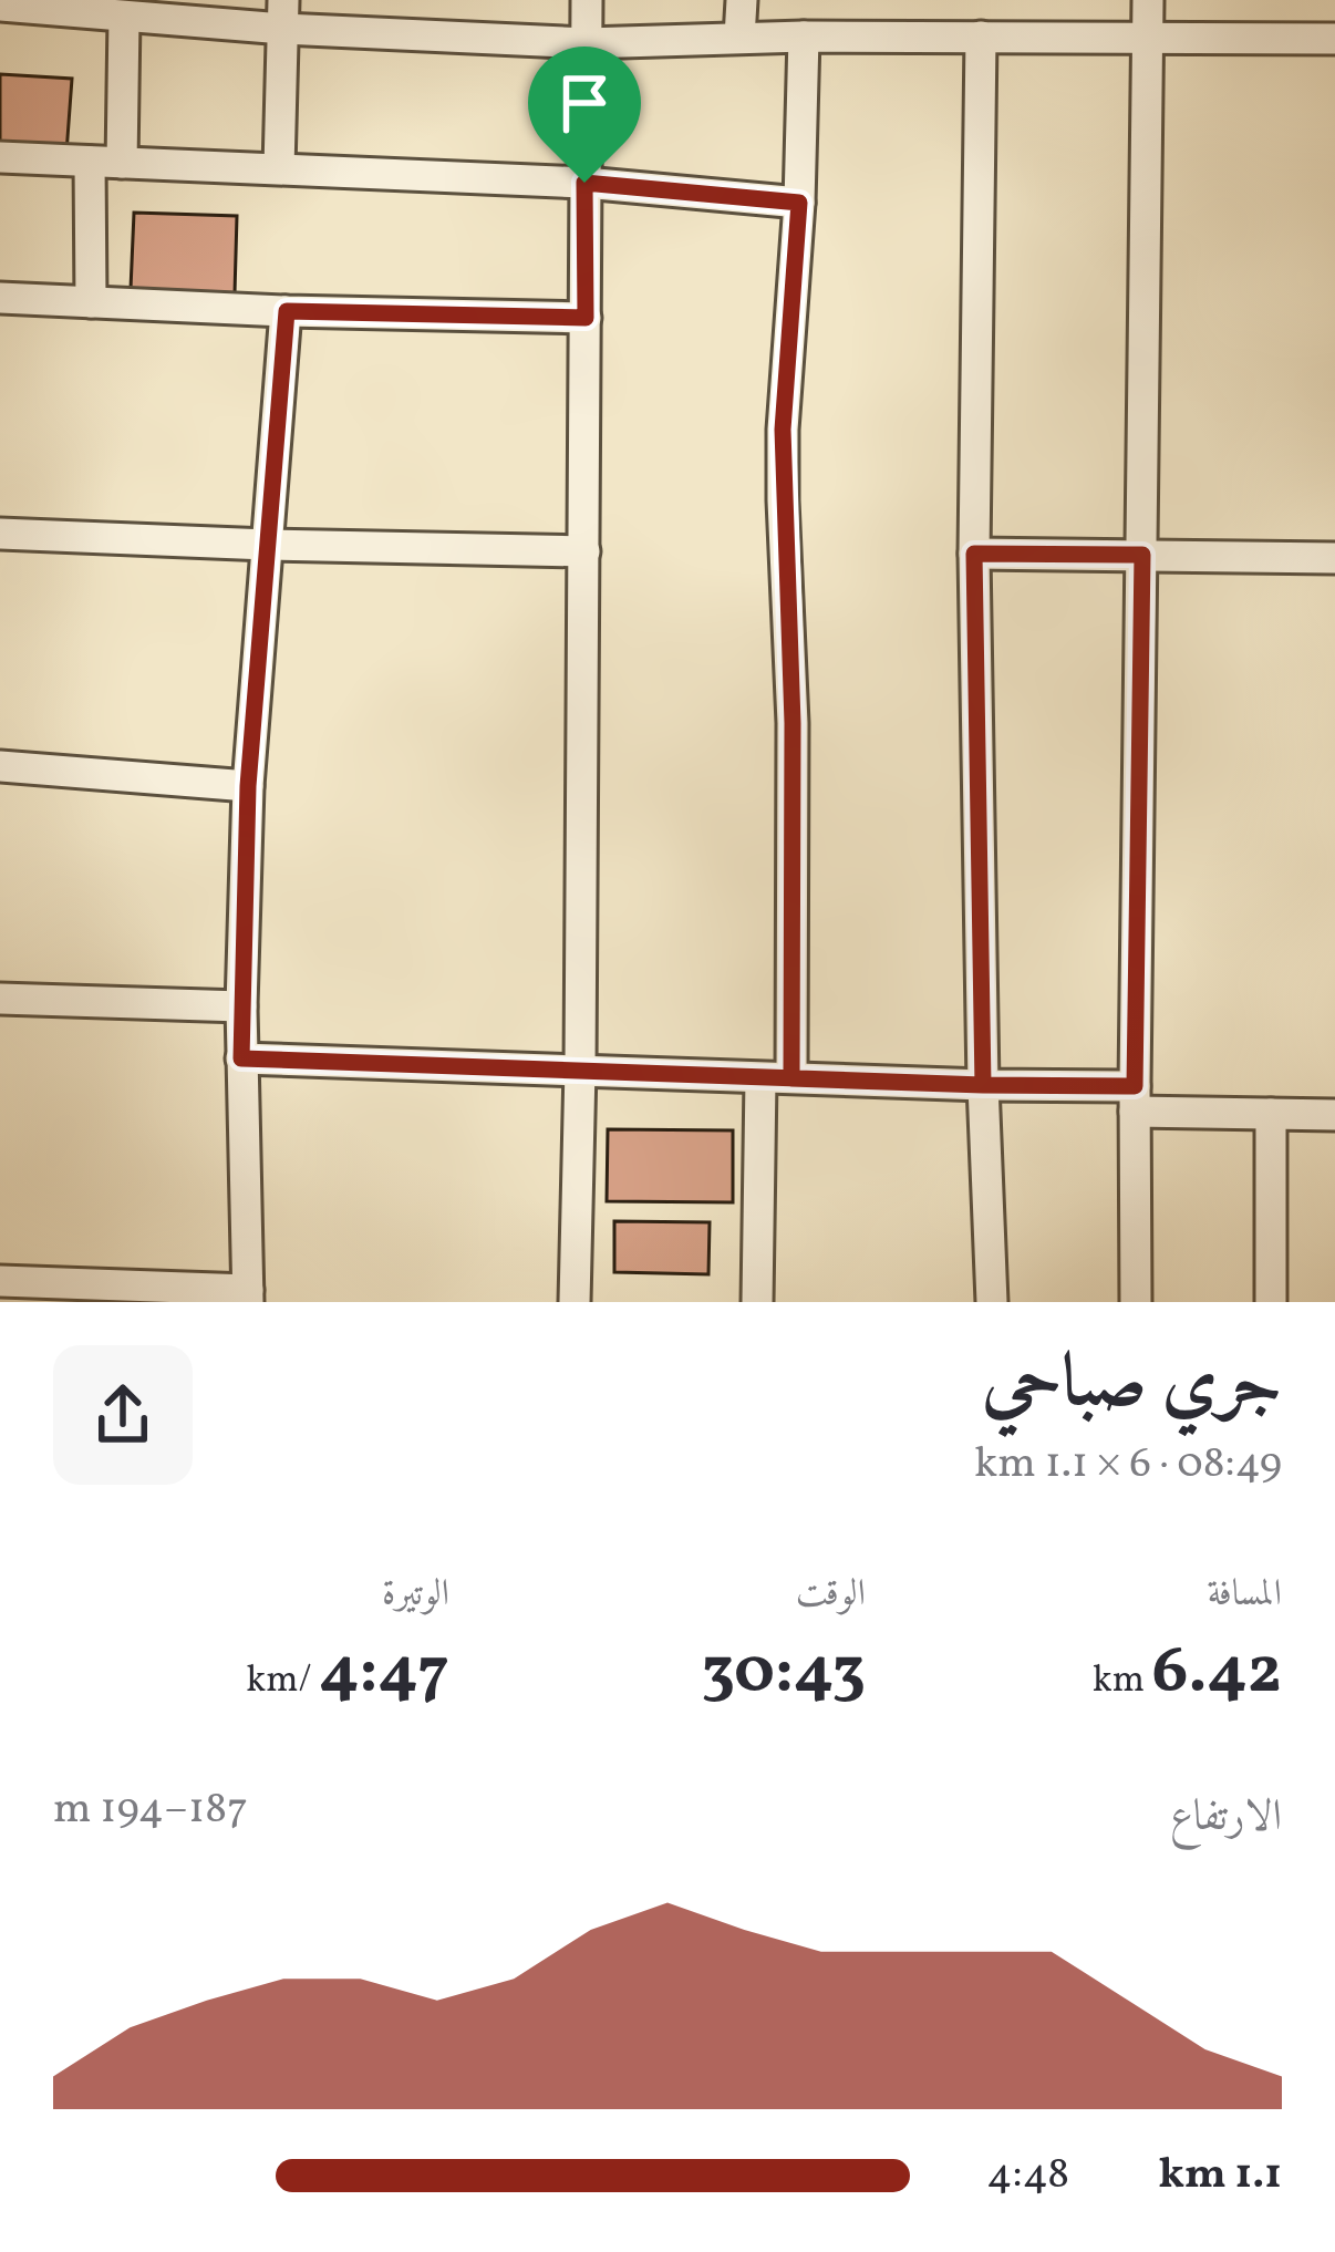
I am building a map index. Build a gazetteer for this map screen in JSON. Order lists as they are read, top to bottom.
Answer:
{
  "page": {
    "heading": ["جري صباحي", "08:49 · 6 × 1.1 km"],
    "stats": [
      ["المسافة", "6.42 km"],
      ["الوقت", "30:43"],
      ["الوتيرة", "4:47 /km"]
    ],
    "chart": ["الارتفاع", "187–194 m"],
    "list": [
      {
        "name": "1.1 km",
        "note": "4:48"
      }
    ]
  }
}
